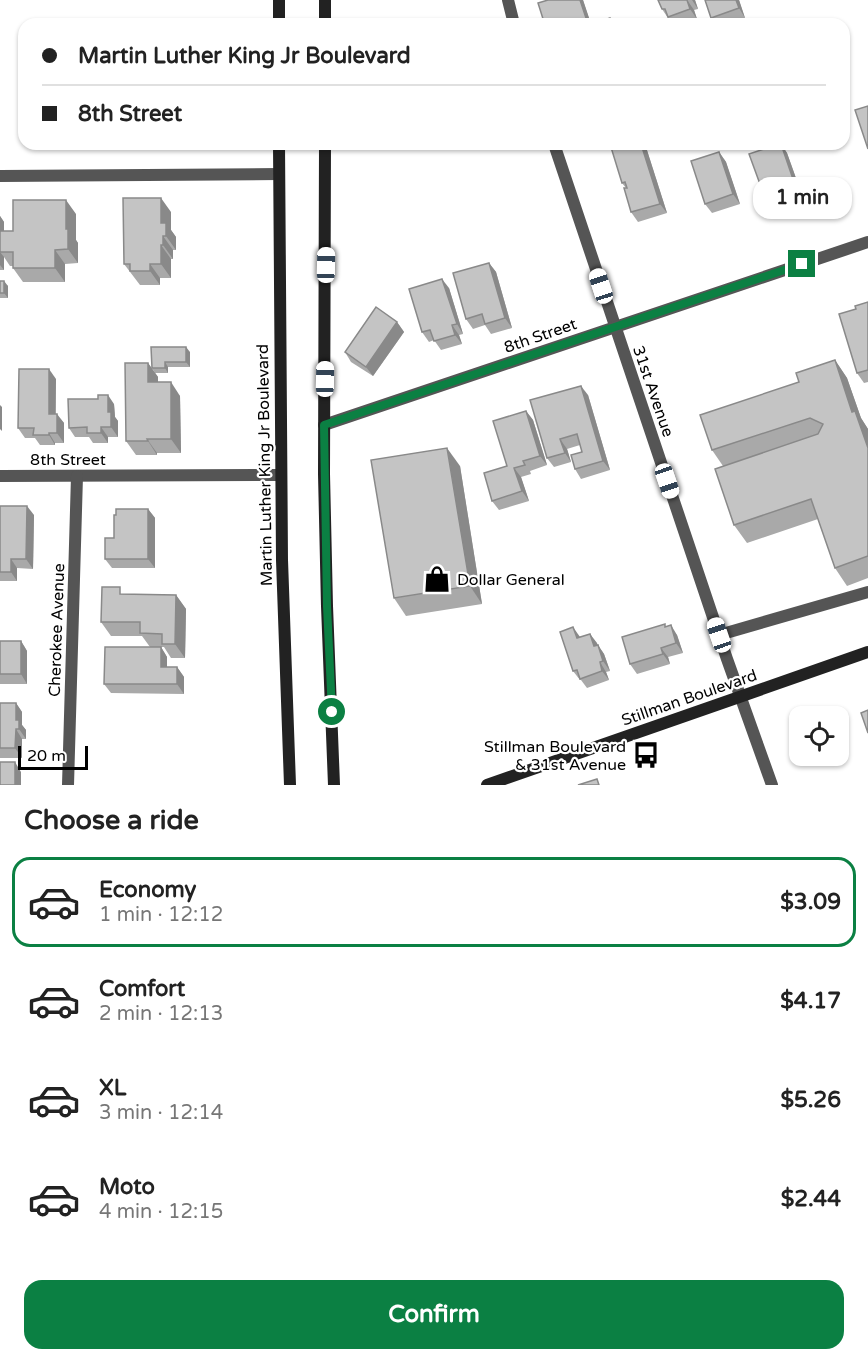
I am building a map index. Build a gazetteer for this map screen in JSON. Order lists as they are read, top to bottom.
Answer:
{
  "streets": {
    "main road": ["Martin Luther King Jr Boulevard", "Stillman Boulevard"],
    "street": ["8th Street", "31st Avenue", "Cherokee Avenue"]
  },
  "crossings": [
    ["8th Street", "31st Avenue"],
    ["8th Street", "Martin Luther King Jr Boulevard"],
    ["8th Street", "Cherokee Avenue"],
    ["31st Avenue", "Stillman Boulevard"]
  ],
  "places": {
    "shop": ["Dollar General"],
    "bus stop": ["Stillman Boulevard & 31st Avenue"]
  },
  "scale_bar": "20 m",
  "page": {
    "banner": ["Martin Luther King Jr Boulevard", "8th Street"],
    "bubble": "1 min",
    "scale": "20 m",
    "heading": "Choose a ride",
    "list": [
      {
        "name": "Economy",
        "note": "1 min · 12:12",
        "value": "$3.09"
      },
      {
        "name": "Comfort",
        "note": "2 min · 12:13",
        "value": "$4.17"
      },
      {
        "name": "XL",
        "note": "3 min · 12:14",
        "value": "$5.26"
      },
      {
        "name": "Moto",
        "note": "4 min · 12:15",
        "value": "$2.44"
      }
    ],
    "buttons": "Confirm"
  }
}
